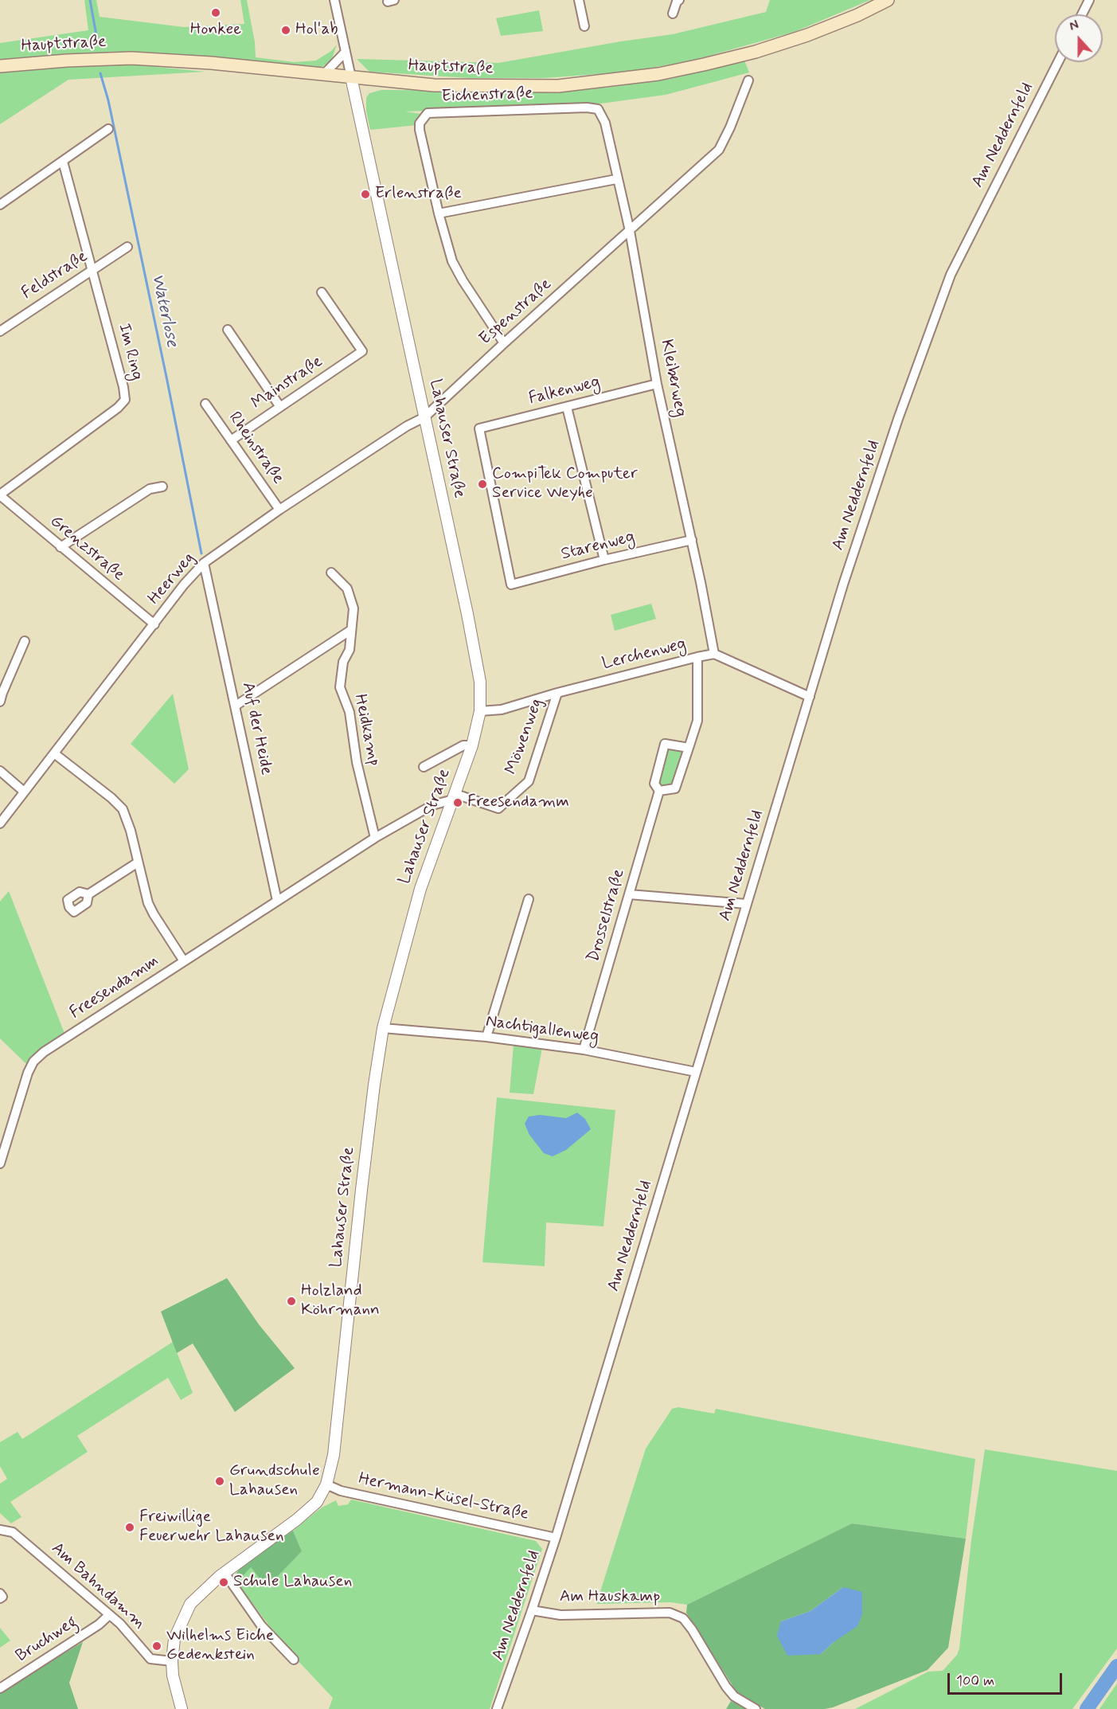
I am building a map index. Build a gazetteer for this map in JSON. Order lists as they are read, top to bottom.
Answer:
{
  "streets": {
    "main road": ["Hauptstraße"],
    "street": [
      "Eichenstraße",
      "Am Neddernfeld",
      "Feldstraße",
      "Espenstraße",
      "Im Ring",
      "Kleiberweg",
      "Mainstraße",
      "Falkenweg",
      "Lahauser Straße",
      "Rheinstraße",
      "Starenweg",
      "Grenzstraße",
      "Heerweg",
      "Lerchenweg",
      "Auf der Heide",
      "Heidkamp",
      "Möwenweg",
      "Drosselstraße",
      "Freesendamm",
      "Nachtigallenweg",
      "Hermann-Küsel-Straße",
      "Am Bahndamm",
      "Am Hauskamp",
      "Bruchweg"
    ]
  },
  "crossings": [
    ["Hauptstraße", "Lahauser Straße"],
    ["Eichenstraße", "Espenstraße"],
    ["Eichenstraße", "Kleiberweg"],
    ["Am Neddernfeld", "Nachtigallenweg"],
    ["Am Neddernfeld", "Hermann-Küsel-Straße"],
    ["Am Neddernfeld", "Am Hauskamp"],
    ["Feldstraße", "Im Ring"],
    ["Espenstraße", "Kleiberweg"],
    ["Espenstraße", "Lahauser Straße"],
    ["Espenstraße", "Heerweg"],
    ["Im Ring", "Grenzstraße"],
    ["Kleiberweg", "Falkenweg"],
    ["Kleiberweg", "Starenweg"],
    ["Kleiberweg", "Lerchenweg"],
    ["Mainstraße", "Rheinstraße"],
    ["Falkenweg", "Starenweg"],
    ["Lahauser Straße", "Heerweg"],
    ["Lahauser Straße", "Lerchenweg"],
    ["Lahauser Straße", "Möwenweg"],
    ["Lahauser Straße", "Freesendamm"],
    ["Lahauser Straße", "Nachtigallenweg"],
    ["Lahauser Straße", "Hermann-Küsel-Straße"],
    ["Lahauser Straße", "Am Bahndamm"],
    ["Rheinstraße", "Heerweg"],
    ["Grenzstraße", "Heerweg"],
    ["Heerweg", "Auf der Heide"],
    ["Lerchenweg", "Möwenweg"],
    ["Auf der Heide", "Freesendamm"],
    ["Heidkamp", "Freesendamm"],
    ["Möwenweg", "Freesendamm"],
    ["Drosselstraße", "Nachtigallenweg"],
    ["Am Bahndamm", "Bruchweg"]
  ],
  "water": ["Waterlose"],
  "places": [
    "Honkee",
    "Hol'ab",
    "Erlenstraße",
    "CompiTek Computer Service Weyhe",
    "Freesendamm",
    "Holzland Köhrmann",
    "Grundschule Lahausen",
    "Freiwillige Feuerwehr Lahausen",
    "Schule Lahausen",
    "Wilhelms Eiche Gedenkstein"
  ],
  "scale_bar": "100 m",
  "north": "top"
}
